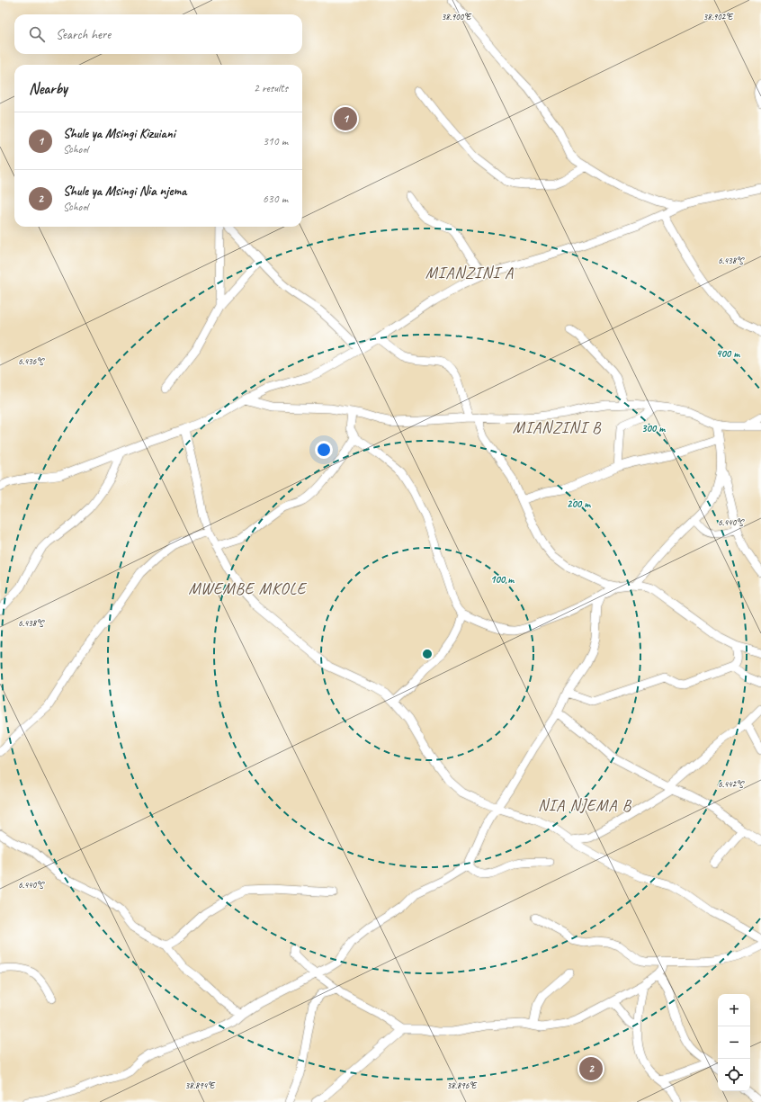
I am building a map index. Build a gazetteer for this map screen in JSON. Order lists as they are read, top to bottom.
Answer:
{
  "districts": [
    "MIANZINI A",
    "MIANZINI B",
    "MWEMBE MKOLE",
    "NIA NJEMA B"
  ],
  "page": {
    "search": "Search here",
    "heading": ["Nearby", "2 results"],
    "pins": ["1", "2"],
    "list": [
      {
        "mark": "1",
        "name": "Shule ya Msingi Kizuiani",
        "note": "School",
        "value": "310 m"
      },
      {
        "mark": "2",
        "name": "Shule ya Msingi Nia njema",
        "note": "School",
        "value": "630 m"
      }
    ],
    "map_buttons": ["+", "−"]
  },
  "coordinates": [
    "38.900°E",
    "38.902°E",
    "6.438°S",
    "6.436°S",
    "6.440°S",
    "6.442°S",
    "38.894°E",
    "38.896°E"
  ],
  "rings": [
    "400 m",
    "300 m",
    "200 m",
    "100 m"
  ]
}
